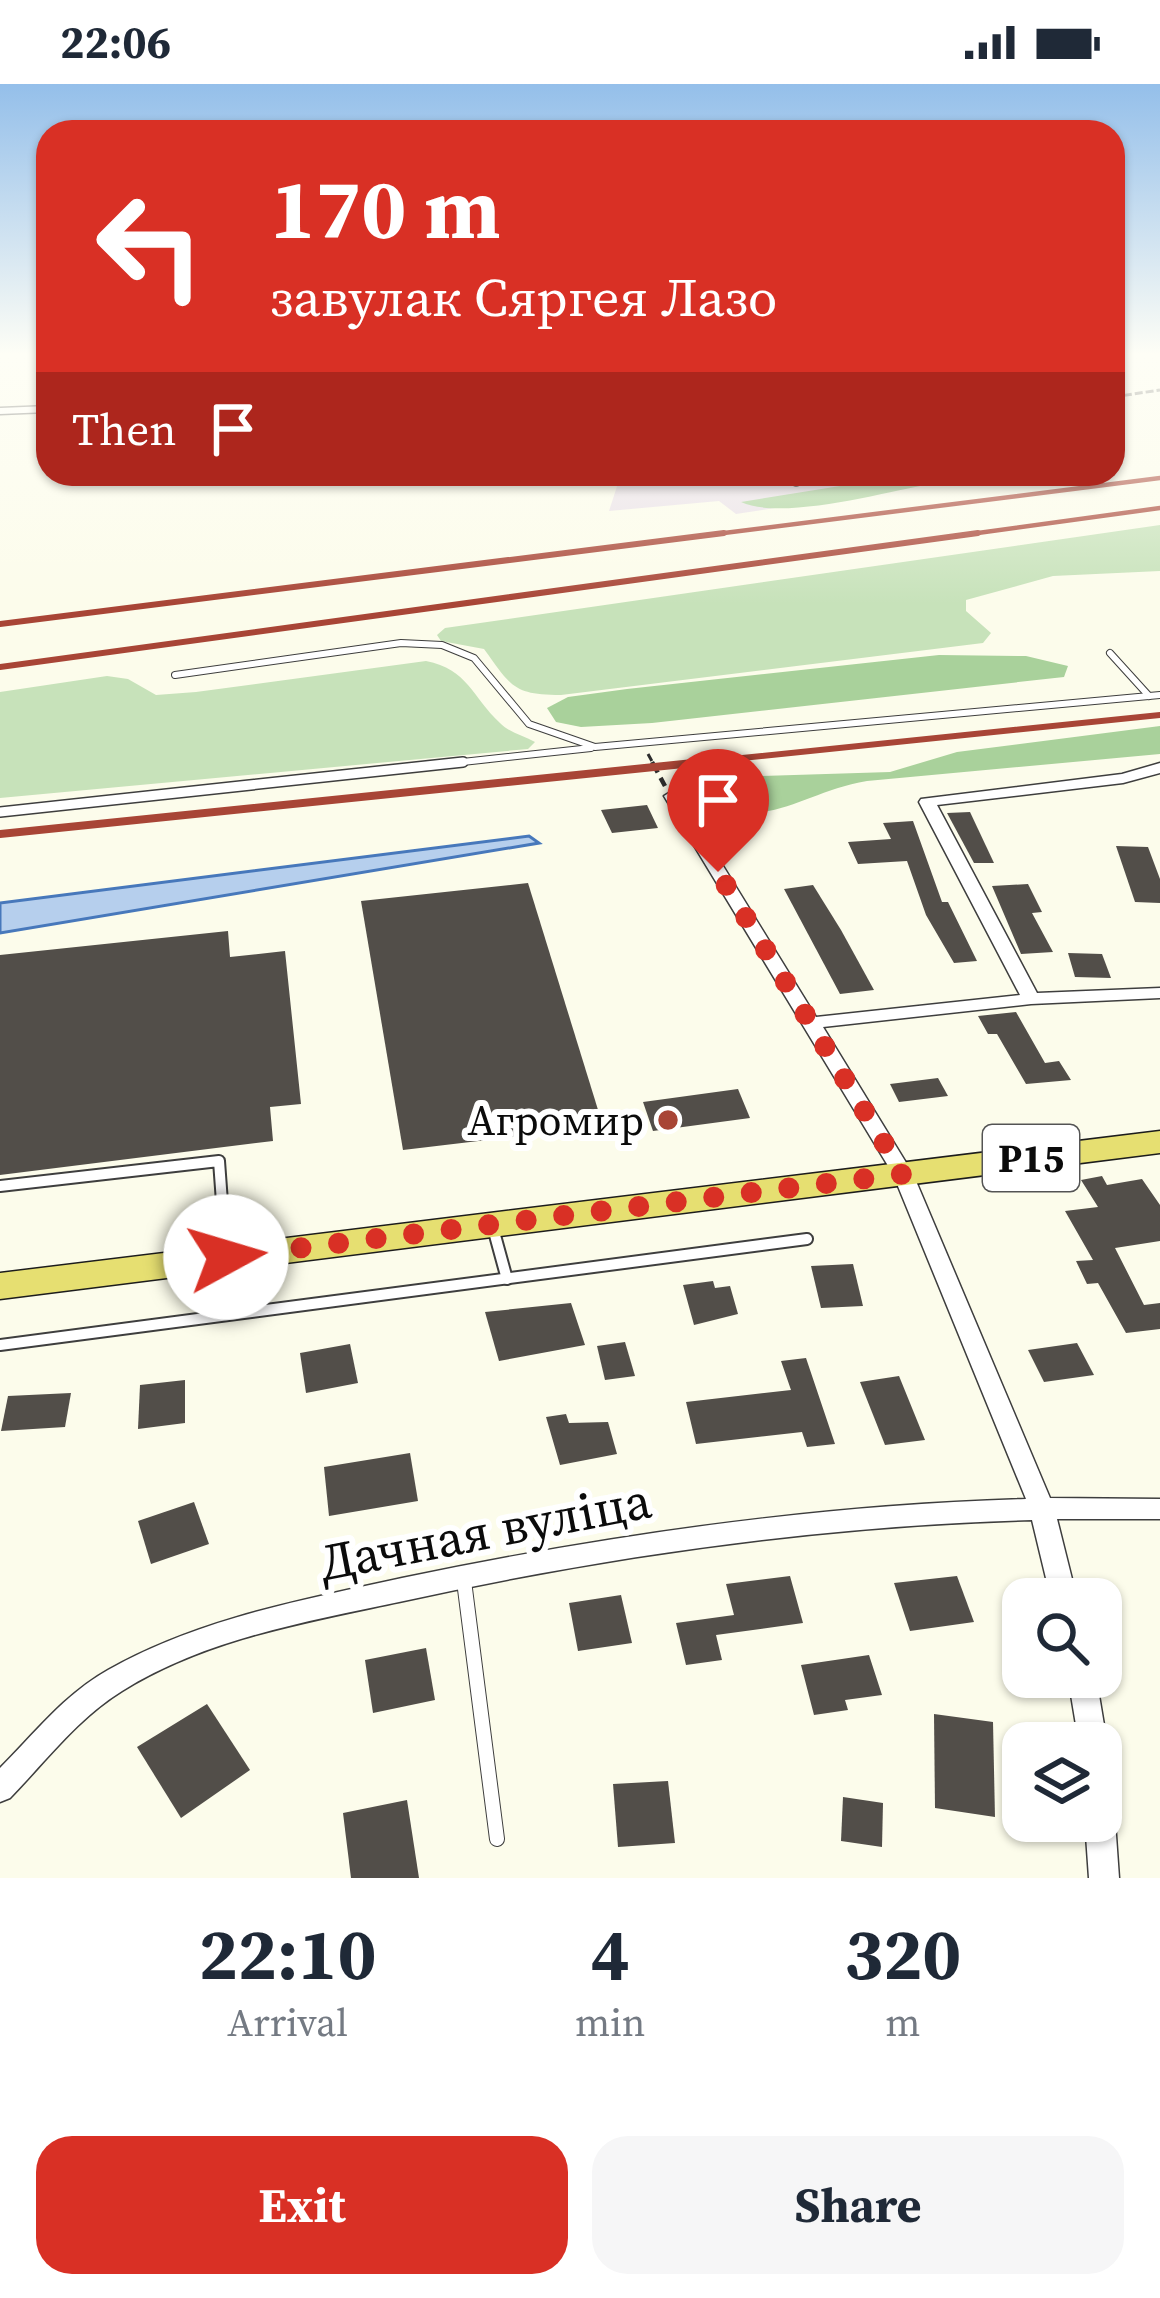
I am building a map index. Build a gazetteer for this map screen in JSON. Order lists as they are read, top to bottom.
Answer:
{
  "streets": {
    "main road": ["Р15"],
    "street": ["Дачная вуліца"]
  },
  "places": ["Агромир"],
  "page": {
    "status": "22:06",
    "turn": ["170 m", "завулак Сяргея Лазо"],
    "then": "Then",
    "eta": [
      "22:10",
      "Arrival",
      "4",
      "min",
      "320",
      "m"
    ],
    "buttons": ["Exit", "Share"]
  }
}
